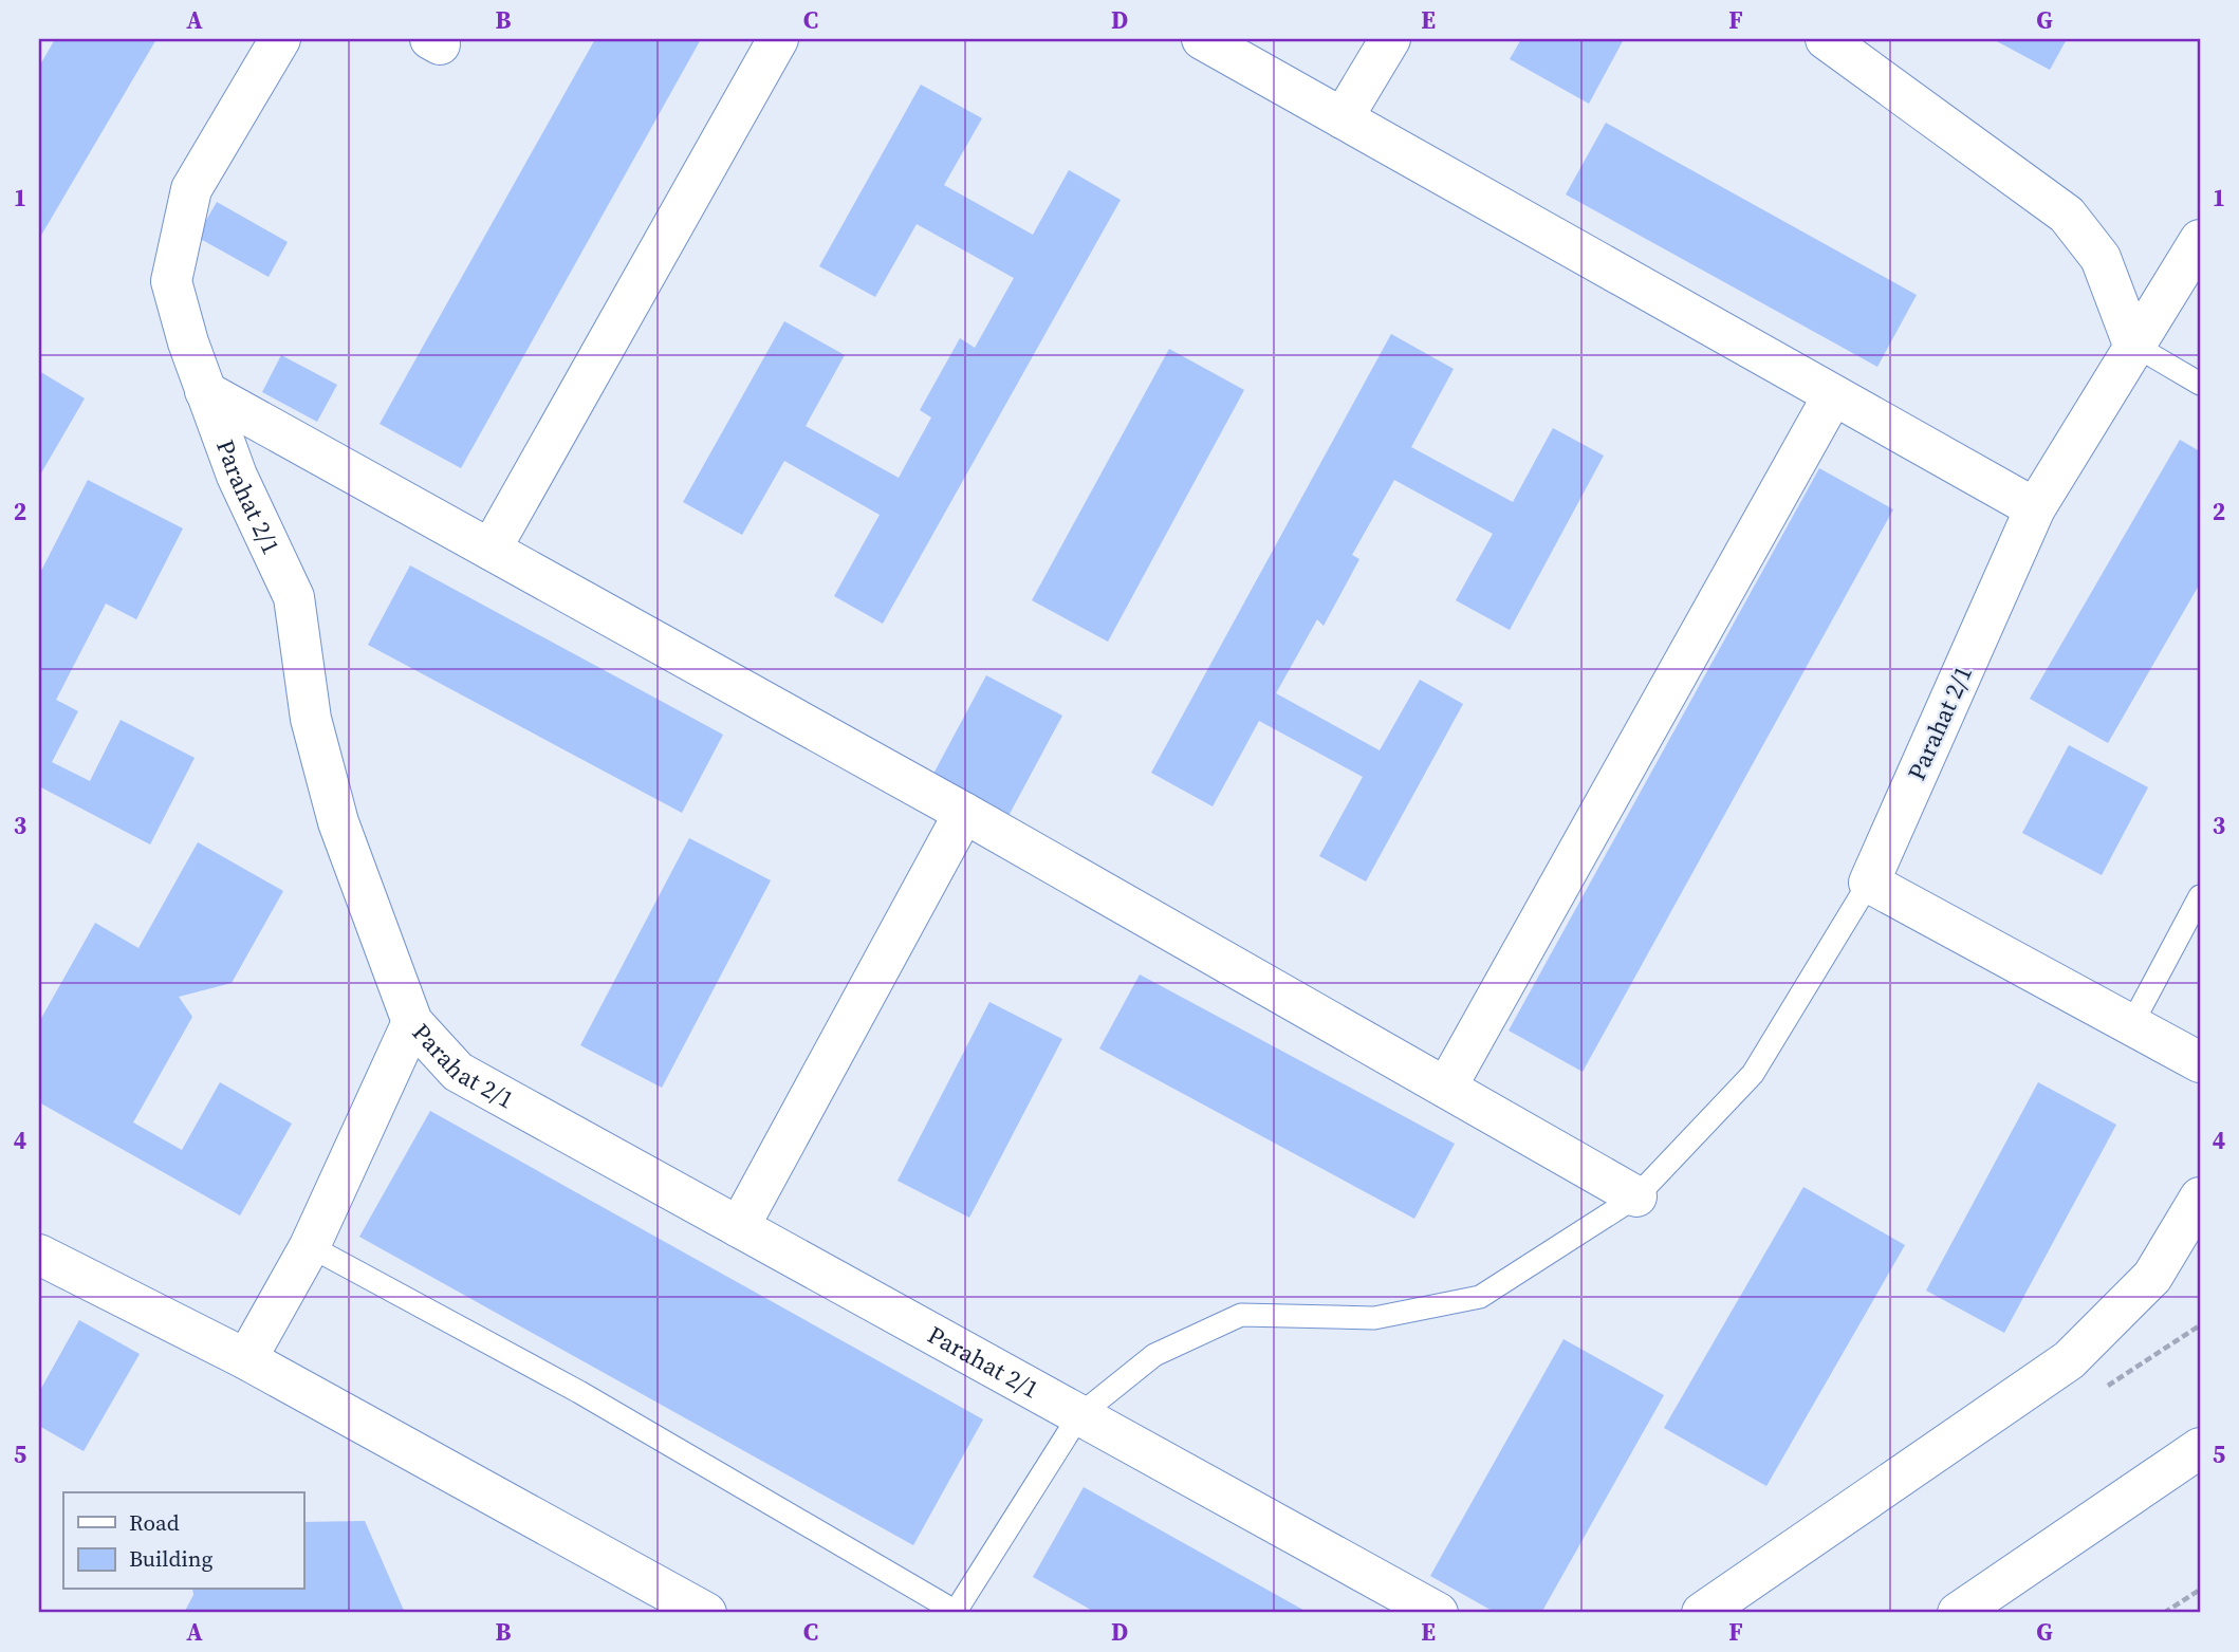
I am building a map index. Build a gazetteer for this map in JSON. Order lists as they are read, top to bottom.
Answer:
{
  "streets": {
    "street": ["Parahat 2/1"]
  },
  "legend": ["Road", "Building"],
  "grid": {
    "columns": [
      "A",
      "B",
      "C",
      "D",
      "E",
      "F",
      "G"
    ],
    "rows": [
      "1",
      "2",
      "3",
      "4",
      "5"
    ]
  }
}
